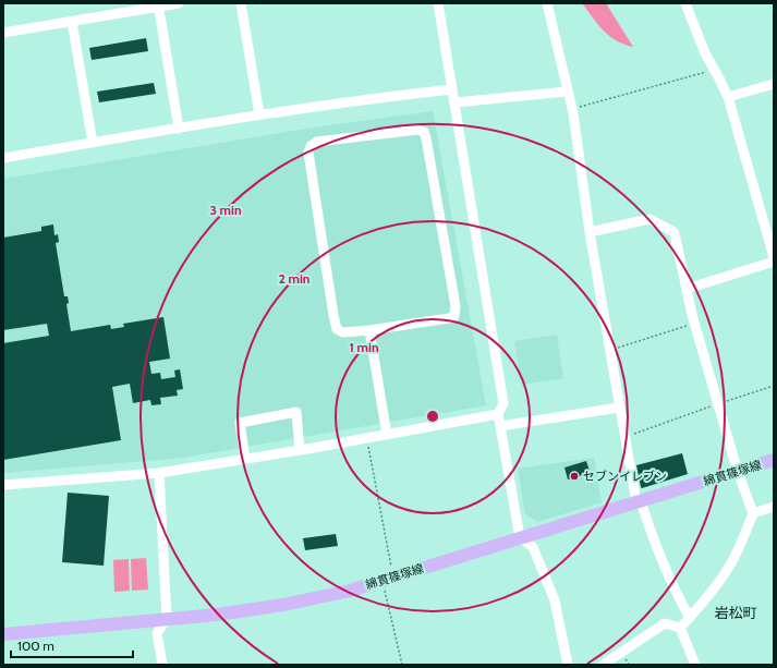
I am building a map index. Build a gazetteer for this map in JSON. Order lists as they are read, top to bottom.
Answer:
{
  "streets": {
    "main road": ["綿貫篠塚線"]
  },
  "districts": ["岩松町"],
  "places": ["セブンイレブン"],
  "scale_bar": "100 m",
  "rings": ["3 min", "2 min", "1 min"]
}
